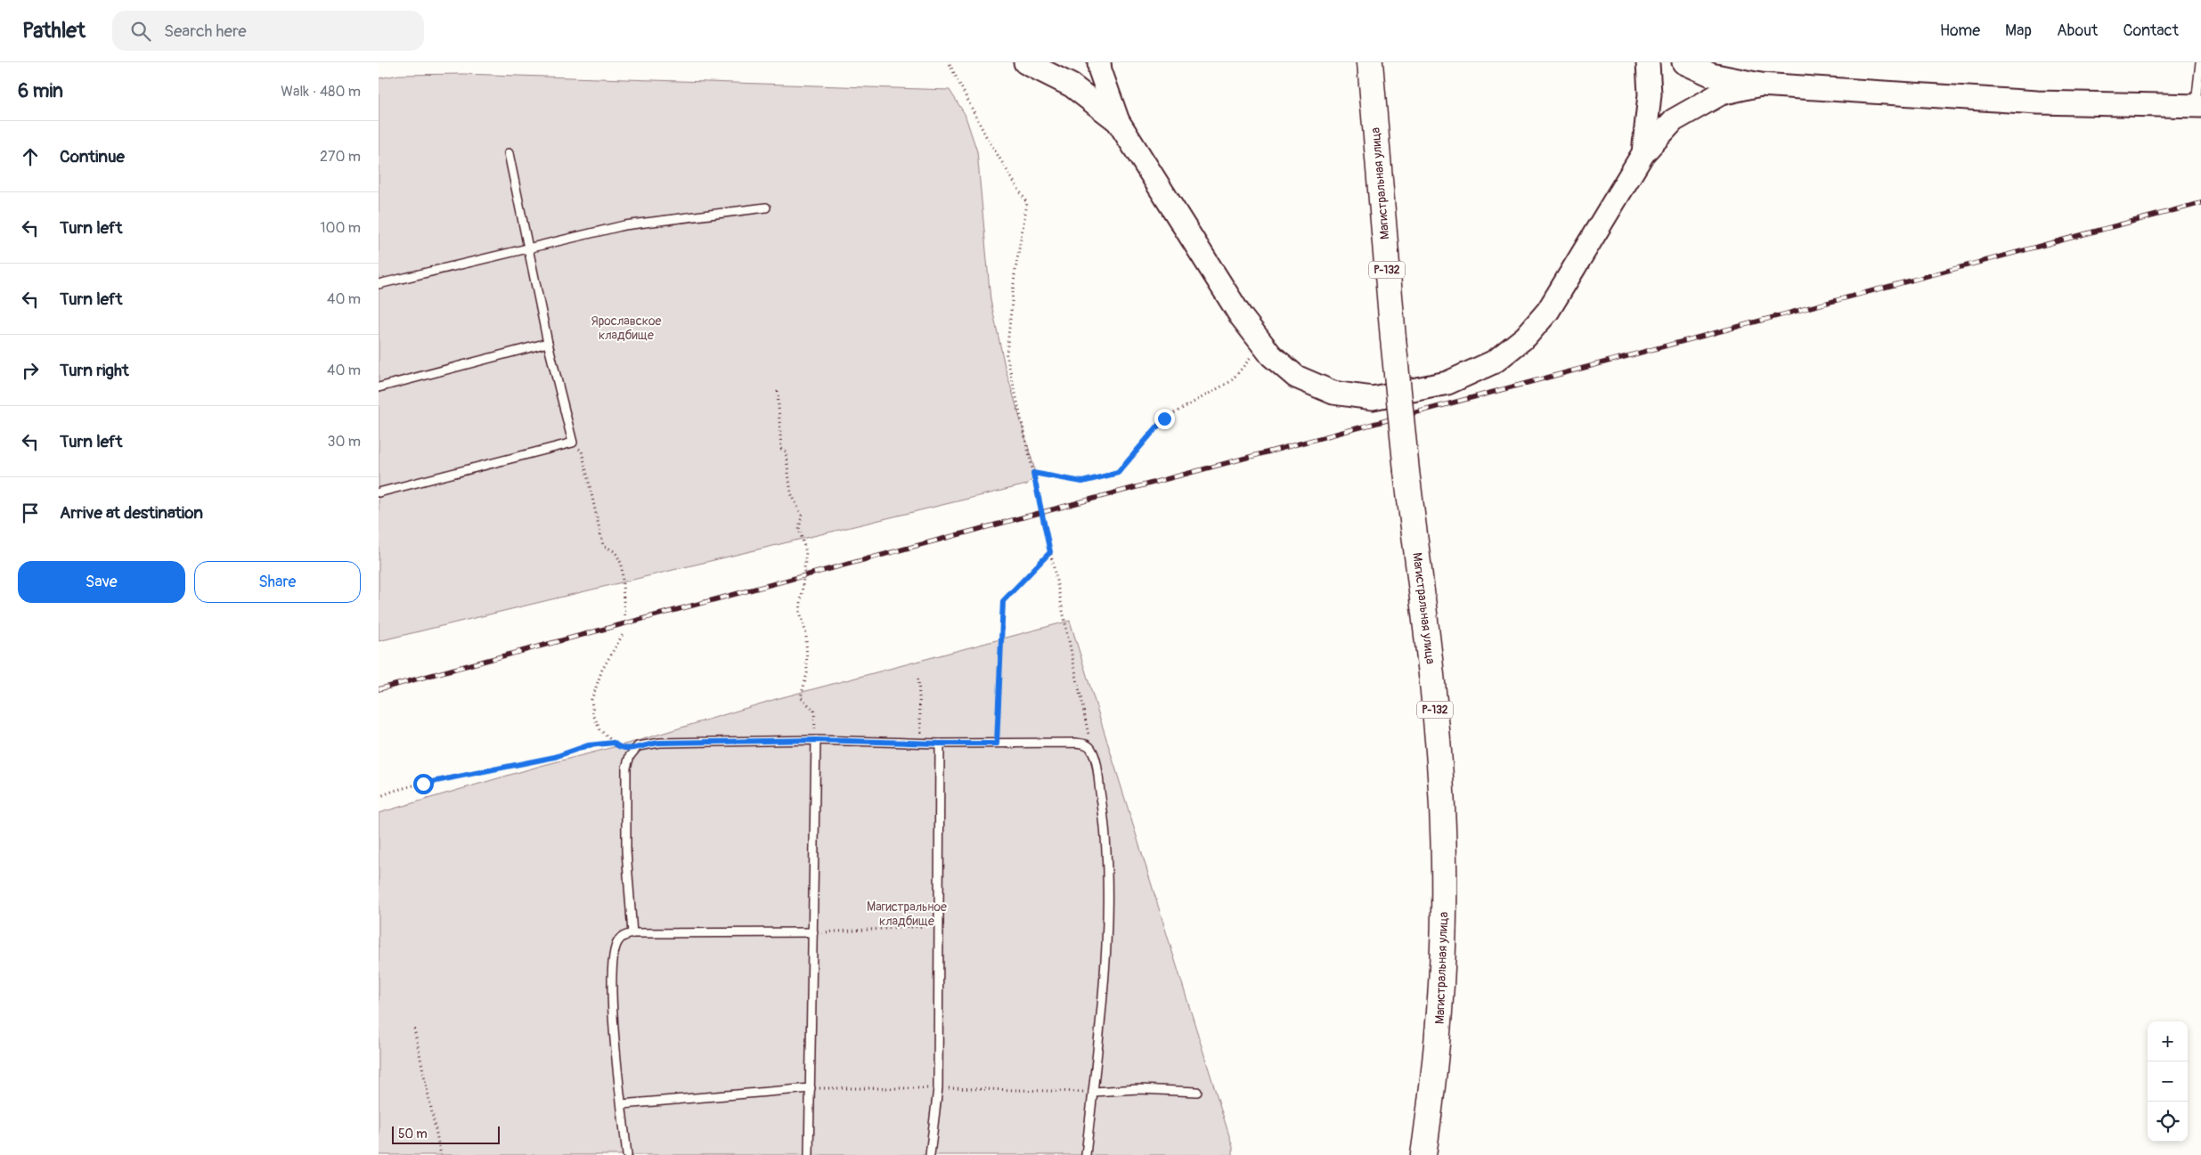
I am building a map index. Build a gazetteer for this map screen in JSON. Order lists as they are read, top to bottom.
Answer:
{
  "streets": {
    "highway": ["Магистральная улица", "Р-132"]
  },
  "parks": ["Ярославское кладбище", "Магистральное кладбище"],
  "scale_bar": "50 m",
  "page": {
    "header": "Pathlet",
    "search": "Search here",
    "nav": [
      "Home",
      "Map",
      "About",
      "Contact"
    ],
    "heading": ["6 min", "Walk · 480 m"],
    "list": [
      ["Continue", "270 m"],
      ["Turn left", "100 m"],
      ["Turn left", "40 m"],
      ["Turn right", "40 m"],
      ["Turn left", "30 m"],
      "Arrive at destination"
    ],
    "buttons": ["Save", "Share"],
    "map_buttons": ["+", "−"],
    "scale": "50 m"
  }
}
